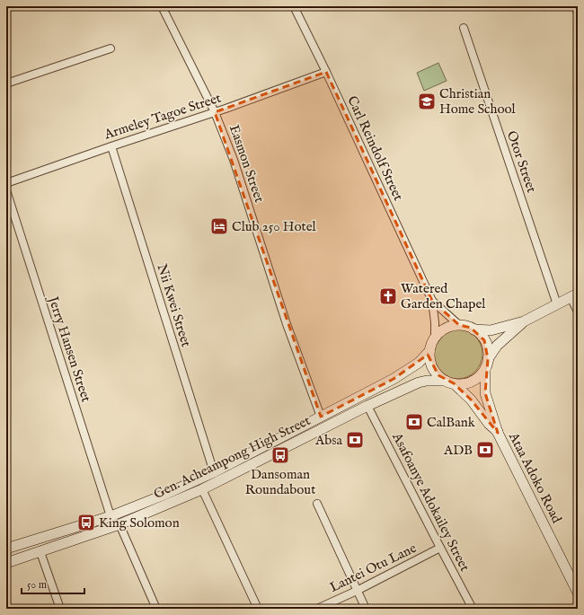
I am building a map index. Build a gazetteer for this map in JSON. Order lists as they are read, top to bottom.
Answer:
{
  "streets": {
    "main road": ["Gen. Acheampong High Street", "Ataa Adoko Road"],
    "street": [
      "Armeley Tagoe Street",
      "Carl Reindolf Street",
      "Otor Street",
      "Easmon Street",
      "Nii Kwei Street",
      "Jerry Hansen Street",
      "Asafoanye Adokailey Street",
      "Lantei Otu Lane"
    ]
  },
  "crossings": [
    ["Armeley Tagoe Street", "Carl Reindolf Street"],
    ["Armeley Tagoe Street", "Easmon Street"],
    ["Armeley Tagoe Street", "Nii Kwei Street"],
    ["Carl Reindolf Street", "Gen. Acheampong High Street"],
    ["Carl Reindolf Street", "Ataa Adoko Road"],
    ["Easmon Street", "Gen. Acheampong High Street"],
    ["Nii Kwei Street", "Gen. Acheampong High Street"],
    ["Jerry Hansen Street", "Gen. Acheampong High Street"],
    ["Gen. Acheampong High Street", "Ataa Adoko Road"],
    ["Gen. Acheampong High Street", "Asafoanye Adokailey Street"],
    ["Asafoanye Adokailey Street", "Lantei Otu Lane"]
  ],
  "places": {
    "school or university": ["Christian Home School"],
    "hotel": ["Club 250 Hotel"],
    "church": ["Watered Garden Chapel"],
    "bank": ["CalBank", "Absa", "ADB"],
    "bus stop": ["Dansoman Roundabout", "King Solomon"]
  },
  "scale_bar": "50 m"
}
